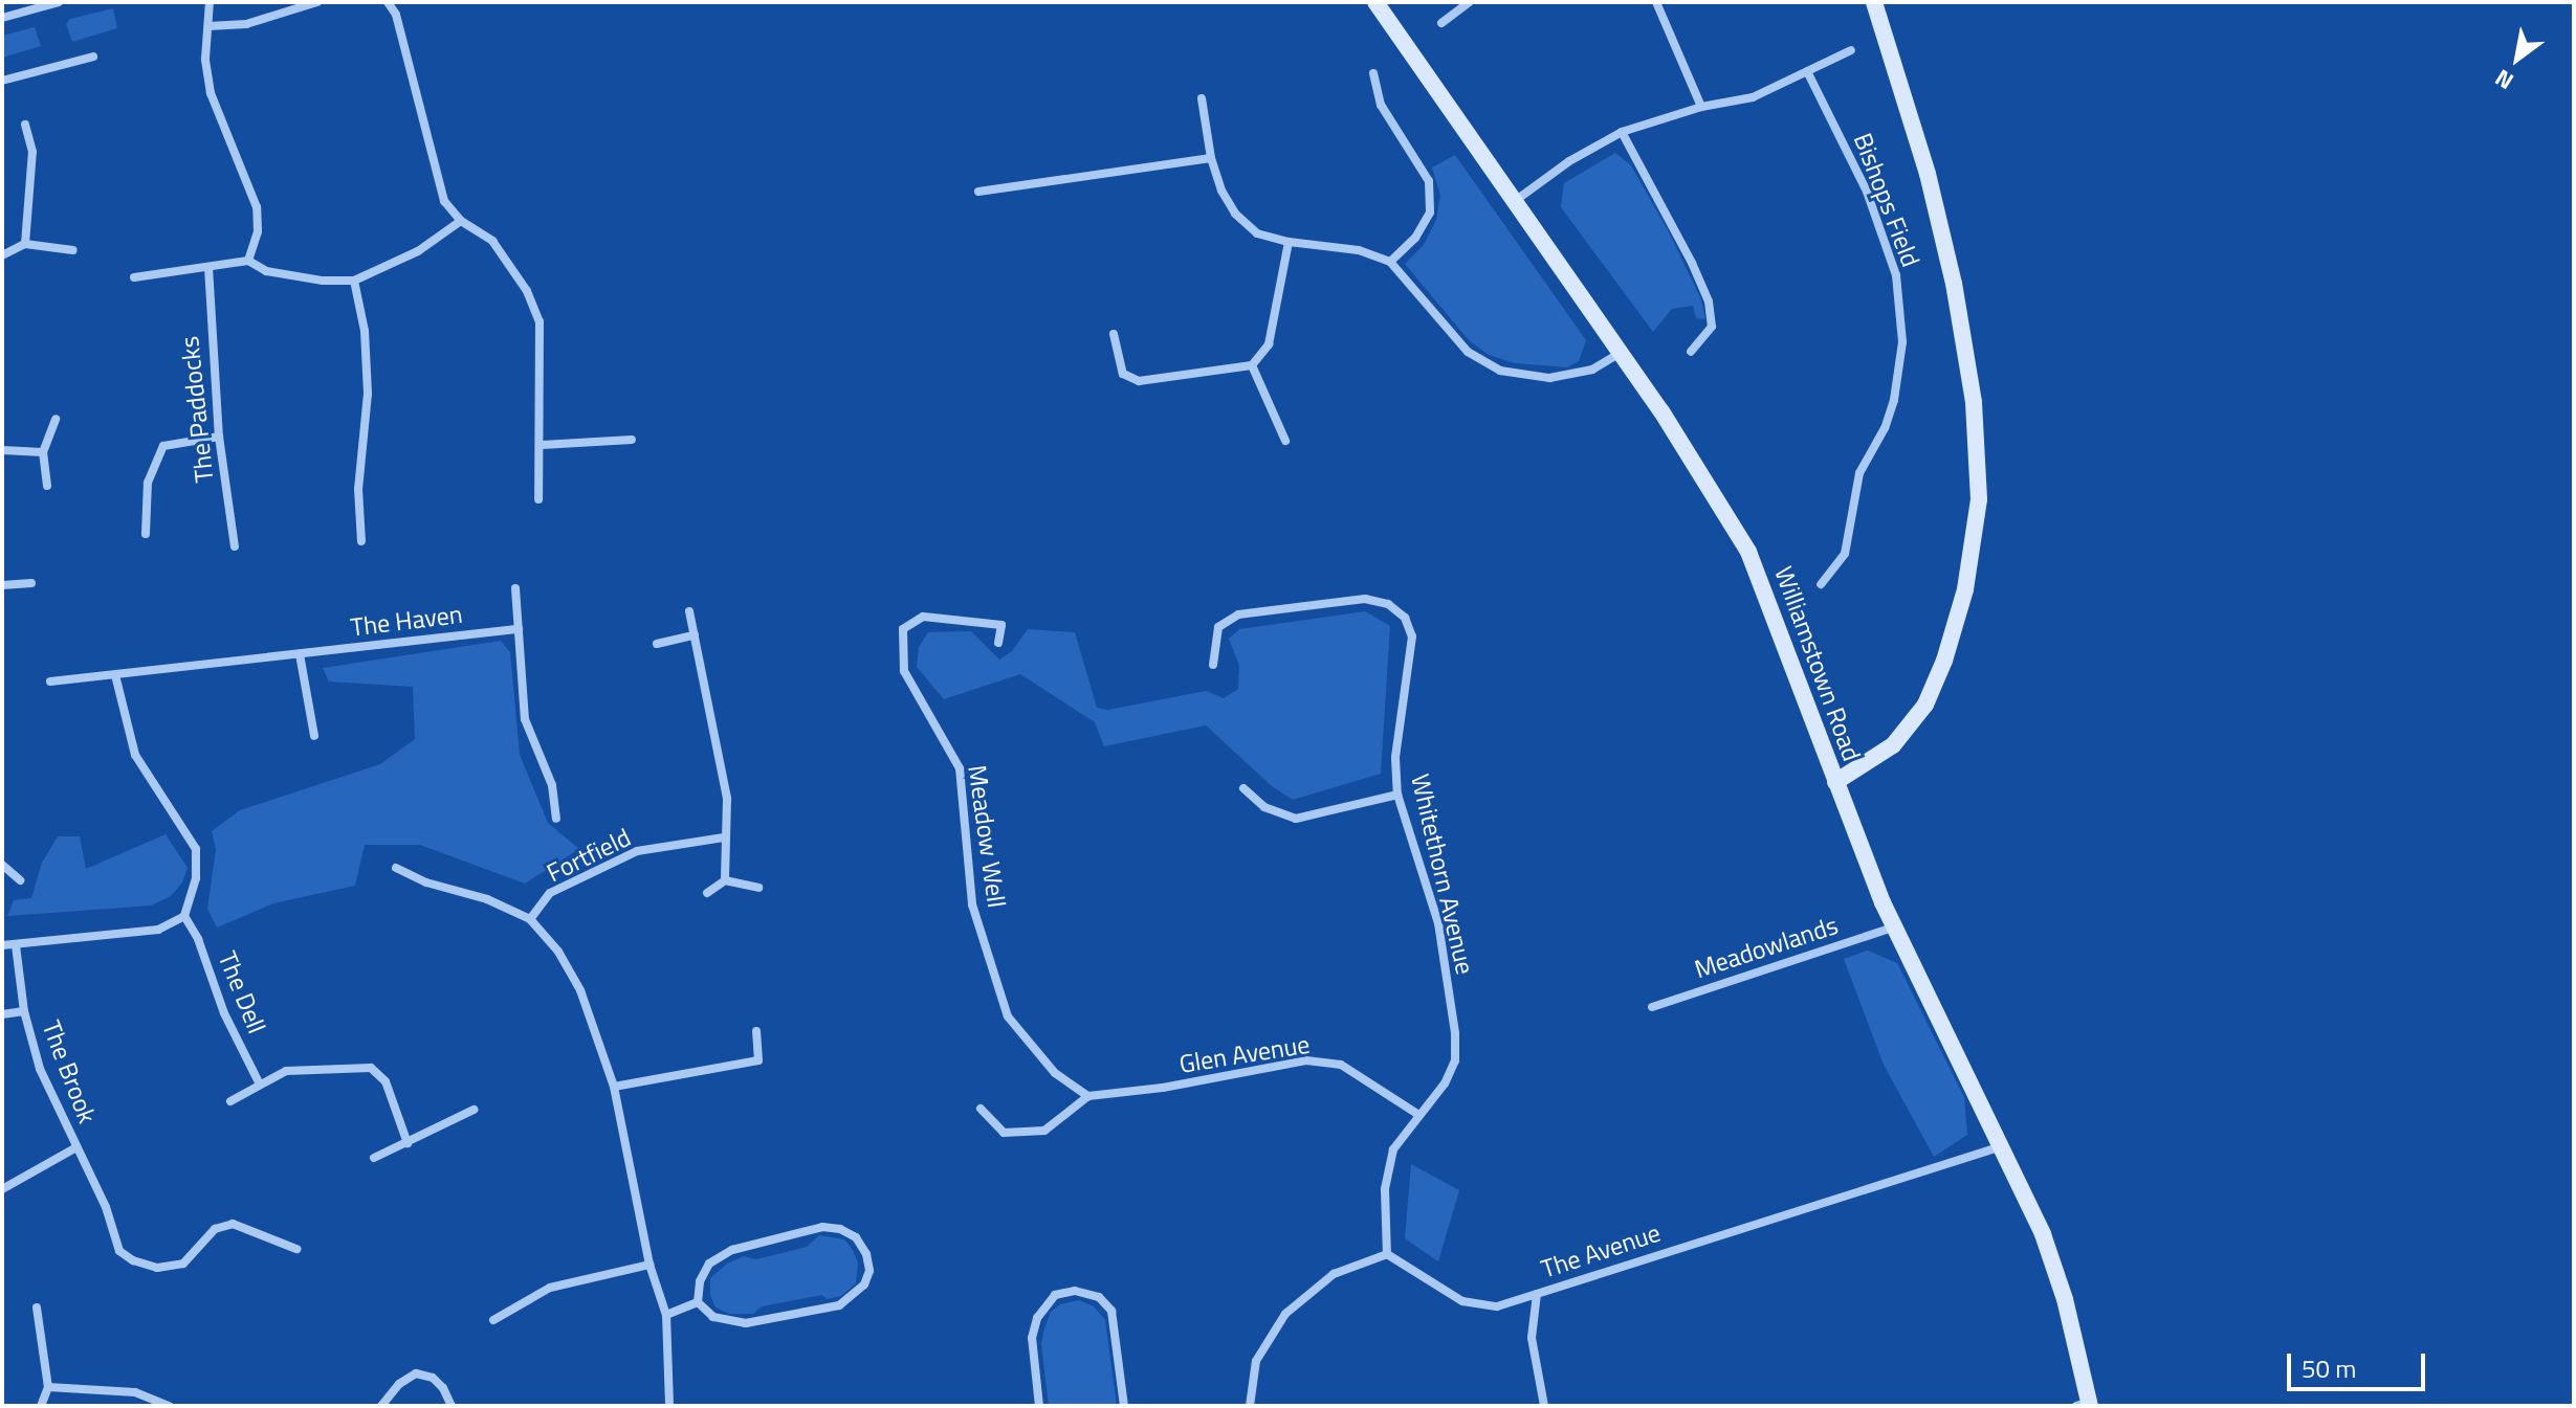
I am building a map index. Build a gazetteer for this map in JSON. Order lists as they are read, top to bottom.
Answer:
{
  "streets": {
    "street": [
      "Bishops Field",
      "The Paddocks",
      "The Haven",
      "Williamstown Road",
      "Meadow Well",
      "Fortfield",
      "Whitethorn Avenue",
      "Meadowlands",
      "The Dell",
      "Glen Avenue",
      "The Brook",
      "The Avenue"
    ]
  },
  "crossings": [
    ["Williamstown Road", "Meadowlands"],
    ["Williamstown Road", "The Avenue"],
    ["Meadow Well", "Glen Avenue"],
    ["Whitethorn Avenue", "Glen Avenue"],
    ["Whitethorn Avenue", "The Avenue"]
  ],
  "scale_bar": "50 m",
  "north": "bottom left"
}
